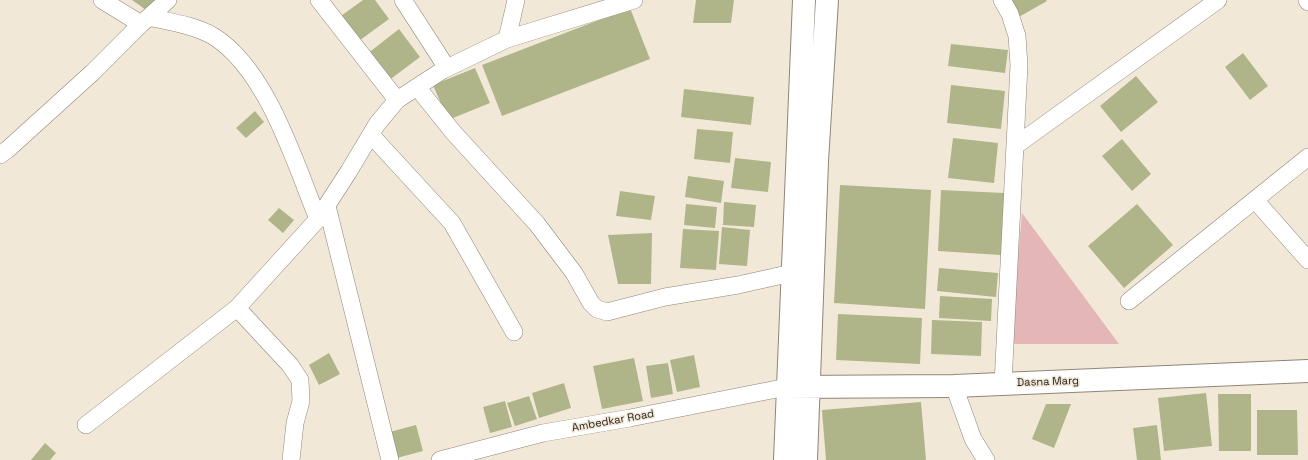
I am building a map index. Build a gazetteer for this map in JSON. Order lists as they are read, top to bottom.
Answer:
{
  "streets": {
    "street": ["Dasna Marg", "Ambedkar Road"]
  },
  "crossings": [
    ["Dasna Marg", "Ambedkar Road"]
  ]
}
